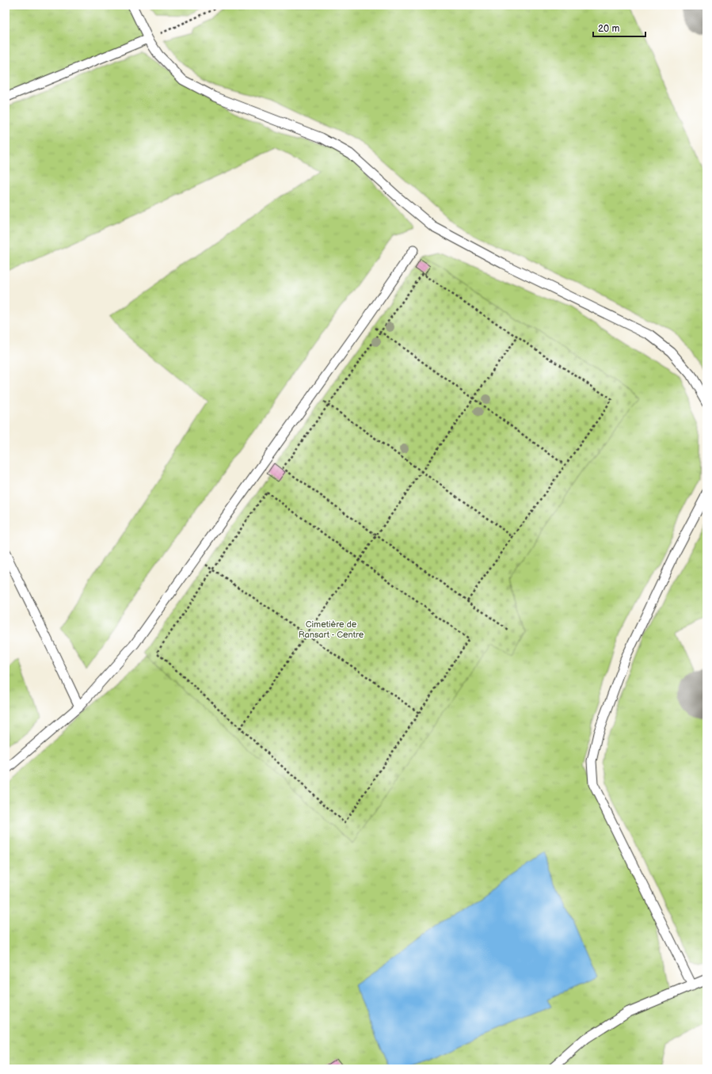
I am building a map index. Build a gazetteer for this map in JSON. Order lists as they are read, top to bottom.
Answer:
{
  "parks": ["Cimetière de Ransart - Centre"],
  "scale_bar": "20 m"
}
